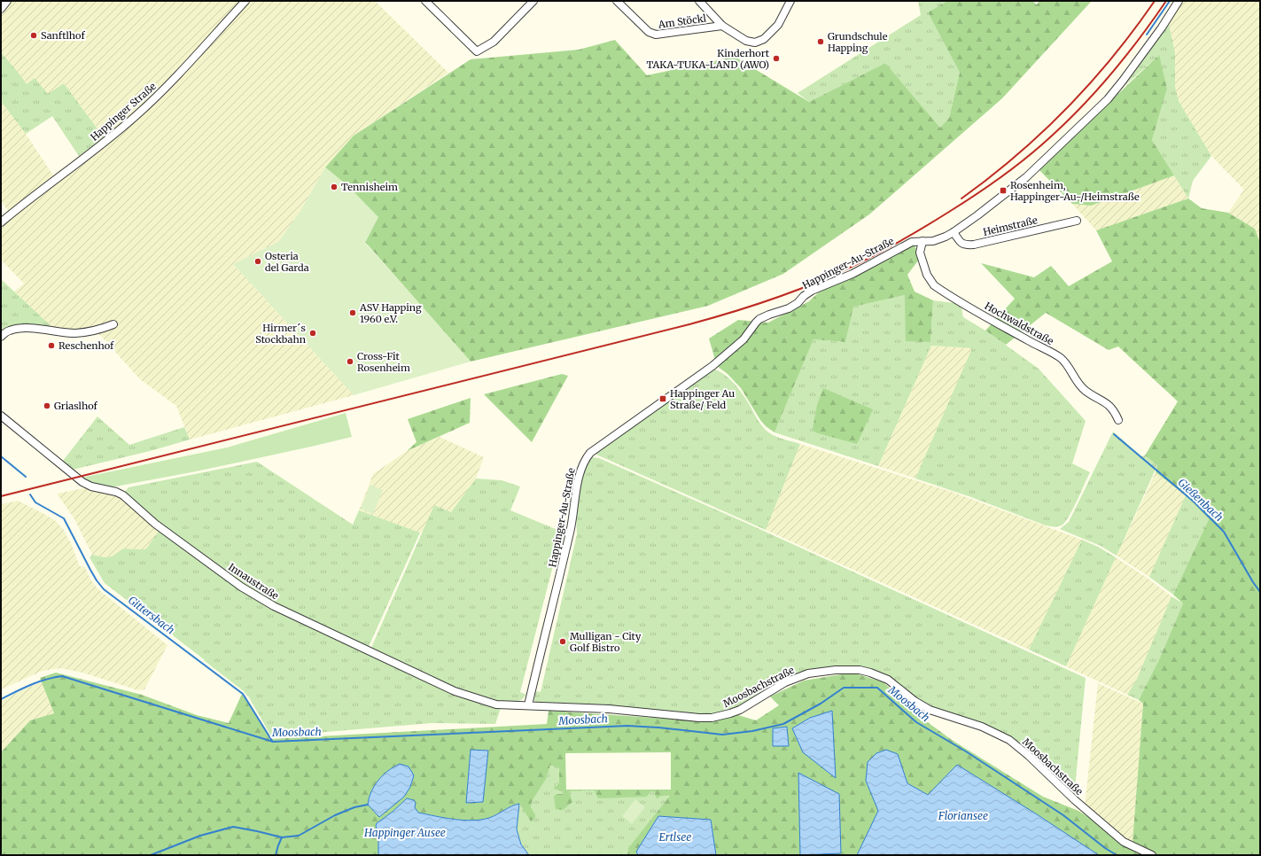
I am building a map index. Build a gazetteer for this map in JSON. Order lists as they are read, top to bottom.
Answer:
{
  "streets": {
    "street": [
      "Am Stöckl",
      "Happinger Straße",
      "Heimstraße",
      "Happinger-Au-Straße",
      "Hochwaldstraße",
      "Innaustraße",
      "Moosbachstraße"
    ]
  },
  "crossings": [
    ["Heimstraße", "Happinger-Au-Straße"],
    ["Happinger-Au-Straße", "Hochwaldstraße"],
    ["Happinger-Au-Straße", "Innaustraße"],
    ["Happinger-Au-Straße", "Moosbachstraße"],
    ["Innaustraße", "Moosbachstraße"]
  ],
  "water": [
    "Gießenbach",
    "Gittersbach",
    "Moosbach",
    "Floriansee",
    "Happinger Ausee",
    "Ertlsee"
  ],
  "places": {
    "other": [
      "Sanftlhof",
      "Grundschule Happing",
      "Kinderhort TAKA-TUKA-LAND (AWO)",
      "Tennisheim",
      "Osteria del Garda",
      "ASV Happing 1960 e.V.",
      "Hirmer´s Stockbahn",
      "Reschenhof",
      "Cross-Fit Rosenheim",
      "Griaslhof",
      "Mulligan - City Golf Bistro"
    ],
    "transit": ["Rosenheim, Happinger-Au-/Heimstraße", "Happinger Au Straße/ Feld"]
  }
}
